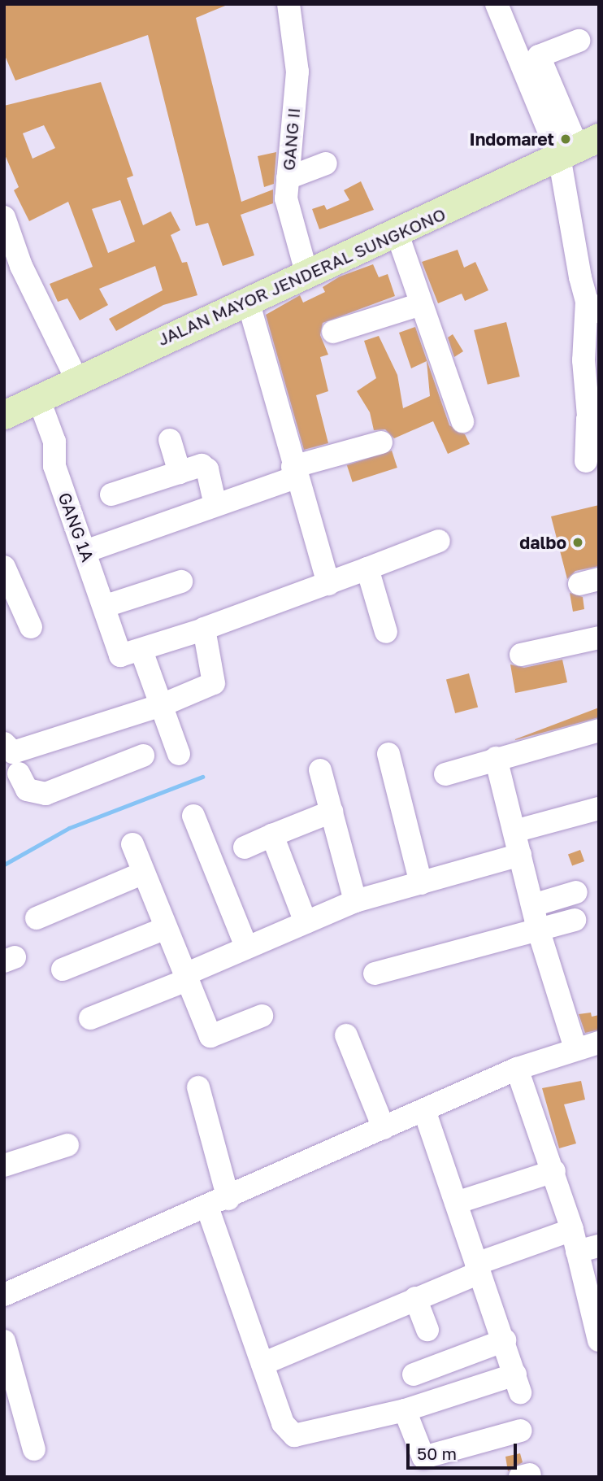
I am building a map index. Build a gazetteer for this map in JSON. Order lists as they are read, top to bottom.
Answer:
{
  "streets": {
    "main road": ["JALAN MAYOR JENDERAL SUNGKONO"],
    "street": ["GANG II", "GANG 1A"]
  },
  "crossings": [
    ["GANG II", "JALAN MAYOR JENDERAL SUNGKONO"],
    ["JALAN MAYOR JENDERAL SUNGKONO", "GANG 1A"]
  ],
  "places": ["Indomaret", "dalbo"],
  "scale_bar": "50 m"
}
